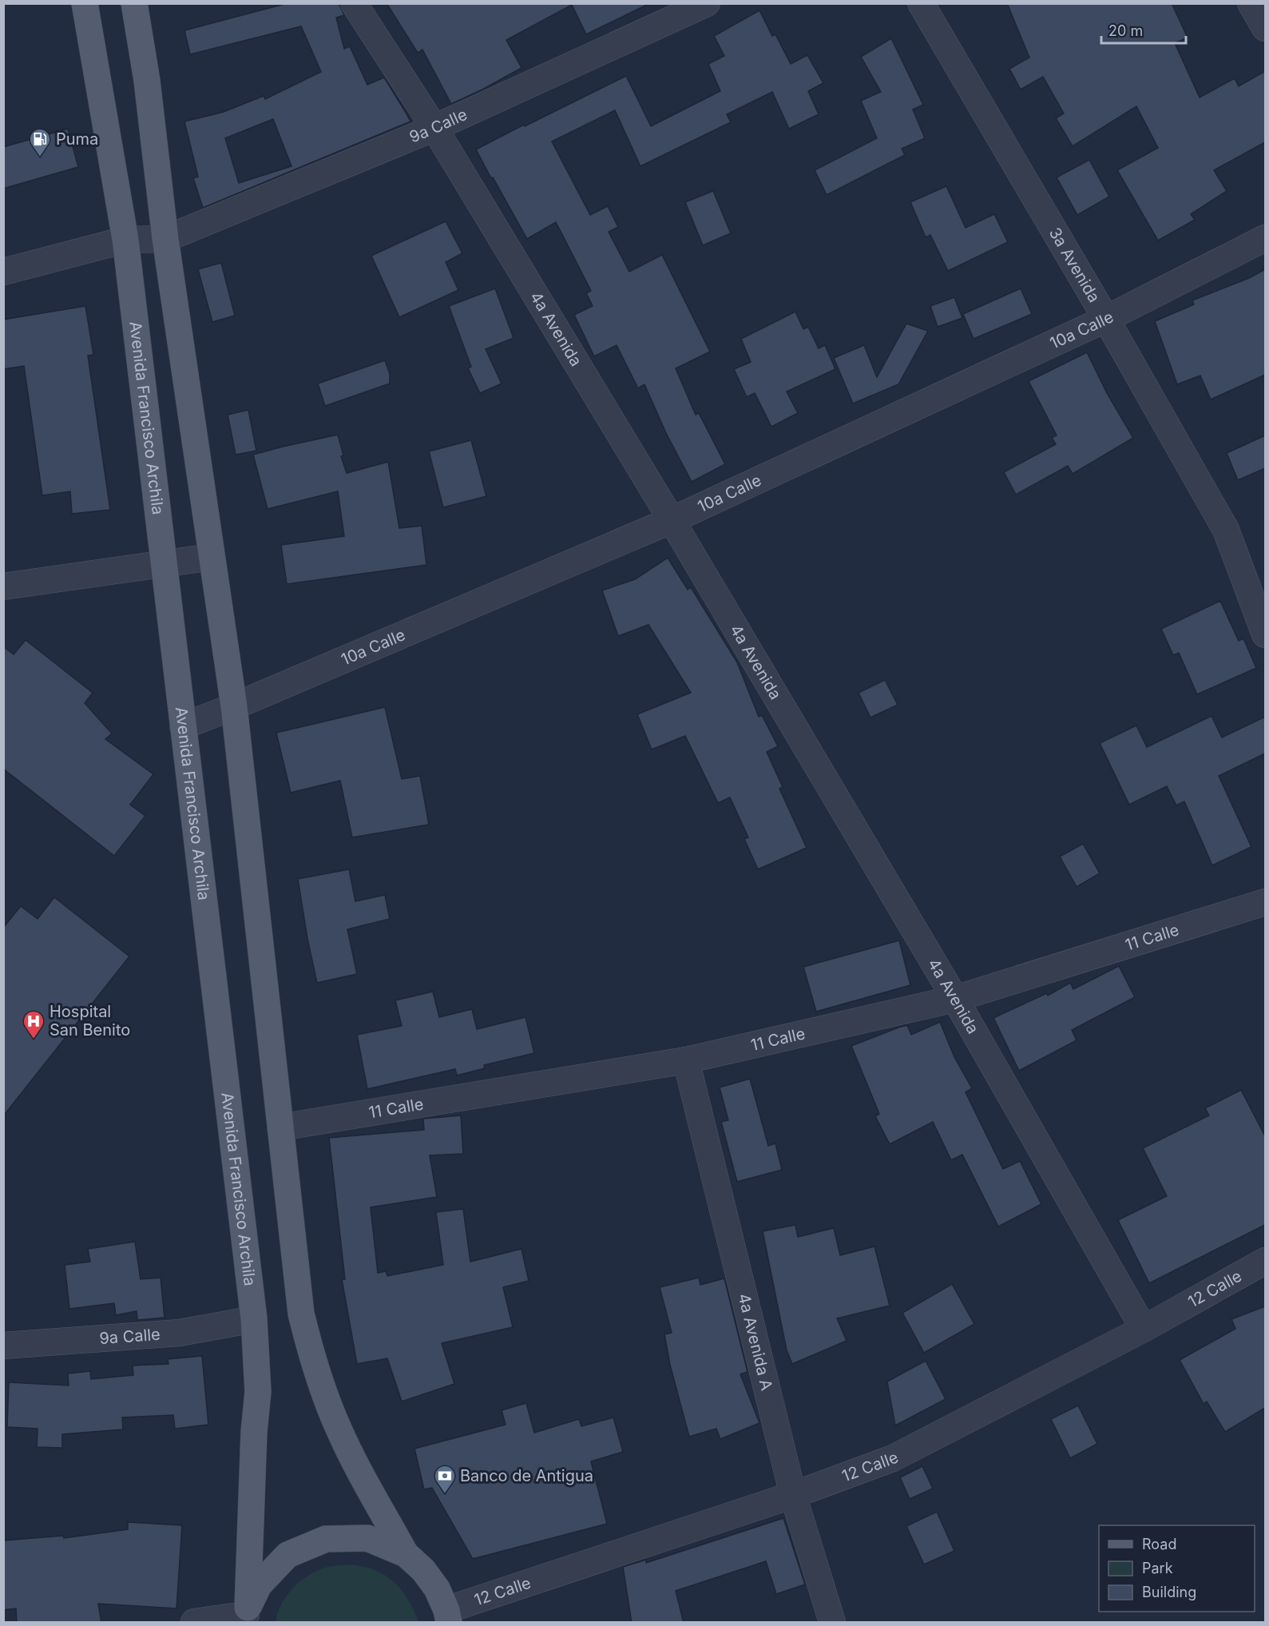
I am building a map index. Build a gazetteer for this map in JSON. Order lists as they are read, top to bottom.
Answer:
{
  "streets": {
    "main road": ["Avenida Francisco Archila"],
    "street": [
      "9a Calle",
      "3a Avenida",
      "4a Avenida",
      "10a Calle",
      "11 Calle",
      "12 Calle",
      "4a Avenida A"
    ]
  },
  "crossings": [
    ["9a Calle", "4a Avenida"],
    ["9a Calle", "Avenida Francisco Archila"],
    ["3a Avenida", "10a Calle"],
    ["4a Avenida", "10a Calle"],
    ["4a Avenida", "11 Calle"],
    ["4a Avenida", "12 Calle"],
    ["10a Calle", "Avenida Francisco Archila"],
    ["11 Calle", "4a Avenida A"],
    ["12 Calle", "4a Avenida A"]
  ],
  "places": {
    "fuel station": ["Puma"],
    "hospital": ["Hospital San Benito"],
    "bank": ["Banco de Antigua"]
  },
  "legend": ["Road", "Park", "Building"],
  "scale_bar": "20 m"
}
